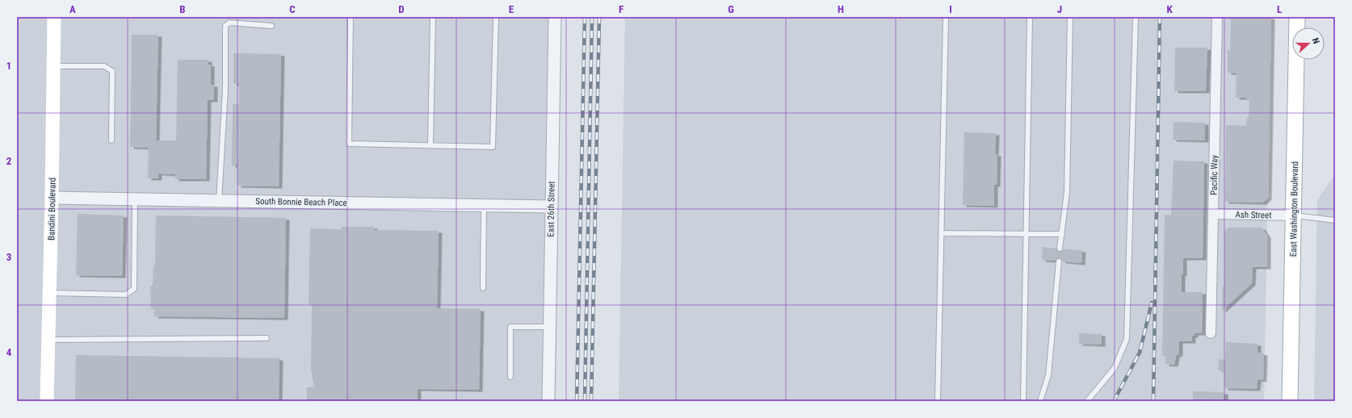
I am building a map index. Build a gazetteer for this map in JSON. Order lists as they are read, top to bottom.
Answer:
{
  "streets": {
    "main road": ["Bandini Boulevard", "East Washington Boulevard"],
    "street": [
      "Pacific Way",
      "South Bonnie Beach Place",
      "East 26th Street",
      "Ash Street"
    ]
  },
  "crossings": [
    ["Pacific Way", "Ash Street"],
    ["South Bonnie Beach Place", "Bandini Boulevard"],
    ["South Bonnie Beach Place", "East 26th Street"],
    ["East Washington Boulevard", "Ash Street"]
  ],
  "north": "right",
  "grid": {
    "columns": [
      "A",
      "B",
      "C",
      "D",
      "E",
      "F",
      "G",
      "H",
      "I",
      "J",
      "K",
      "L"
    ],
    "rows": [
      "1",
      "2",
      "3",
      "4"
    ]
  }
}
